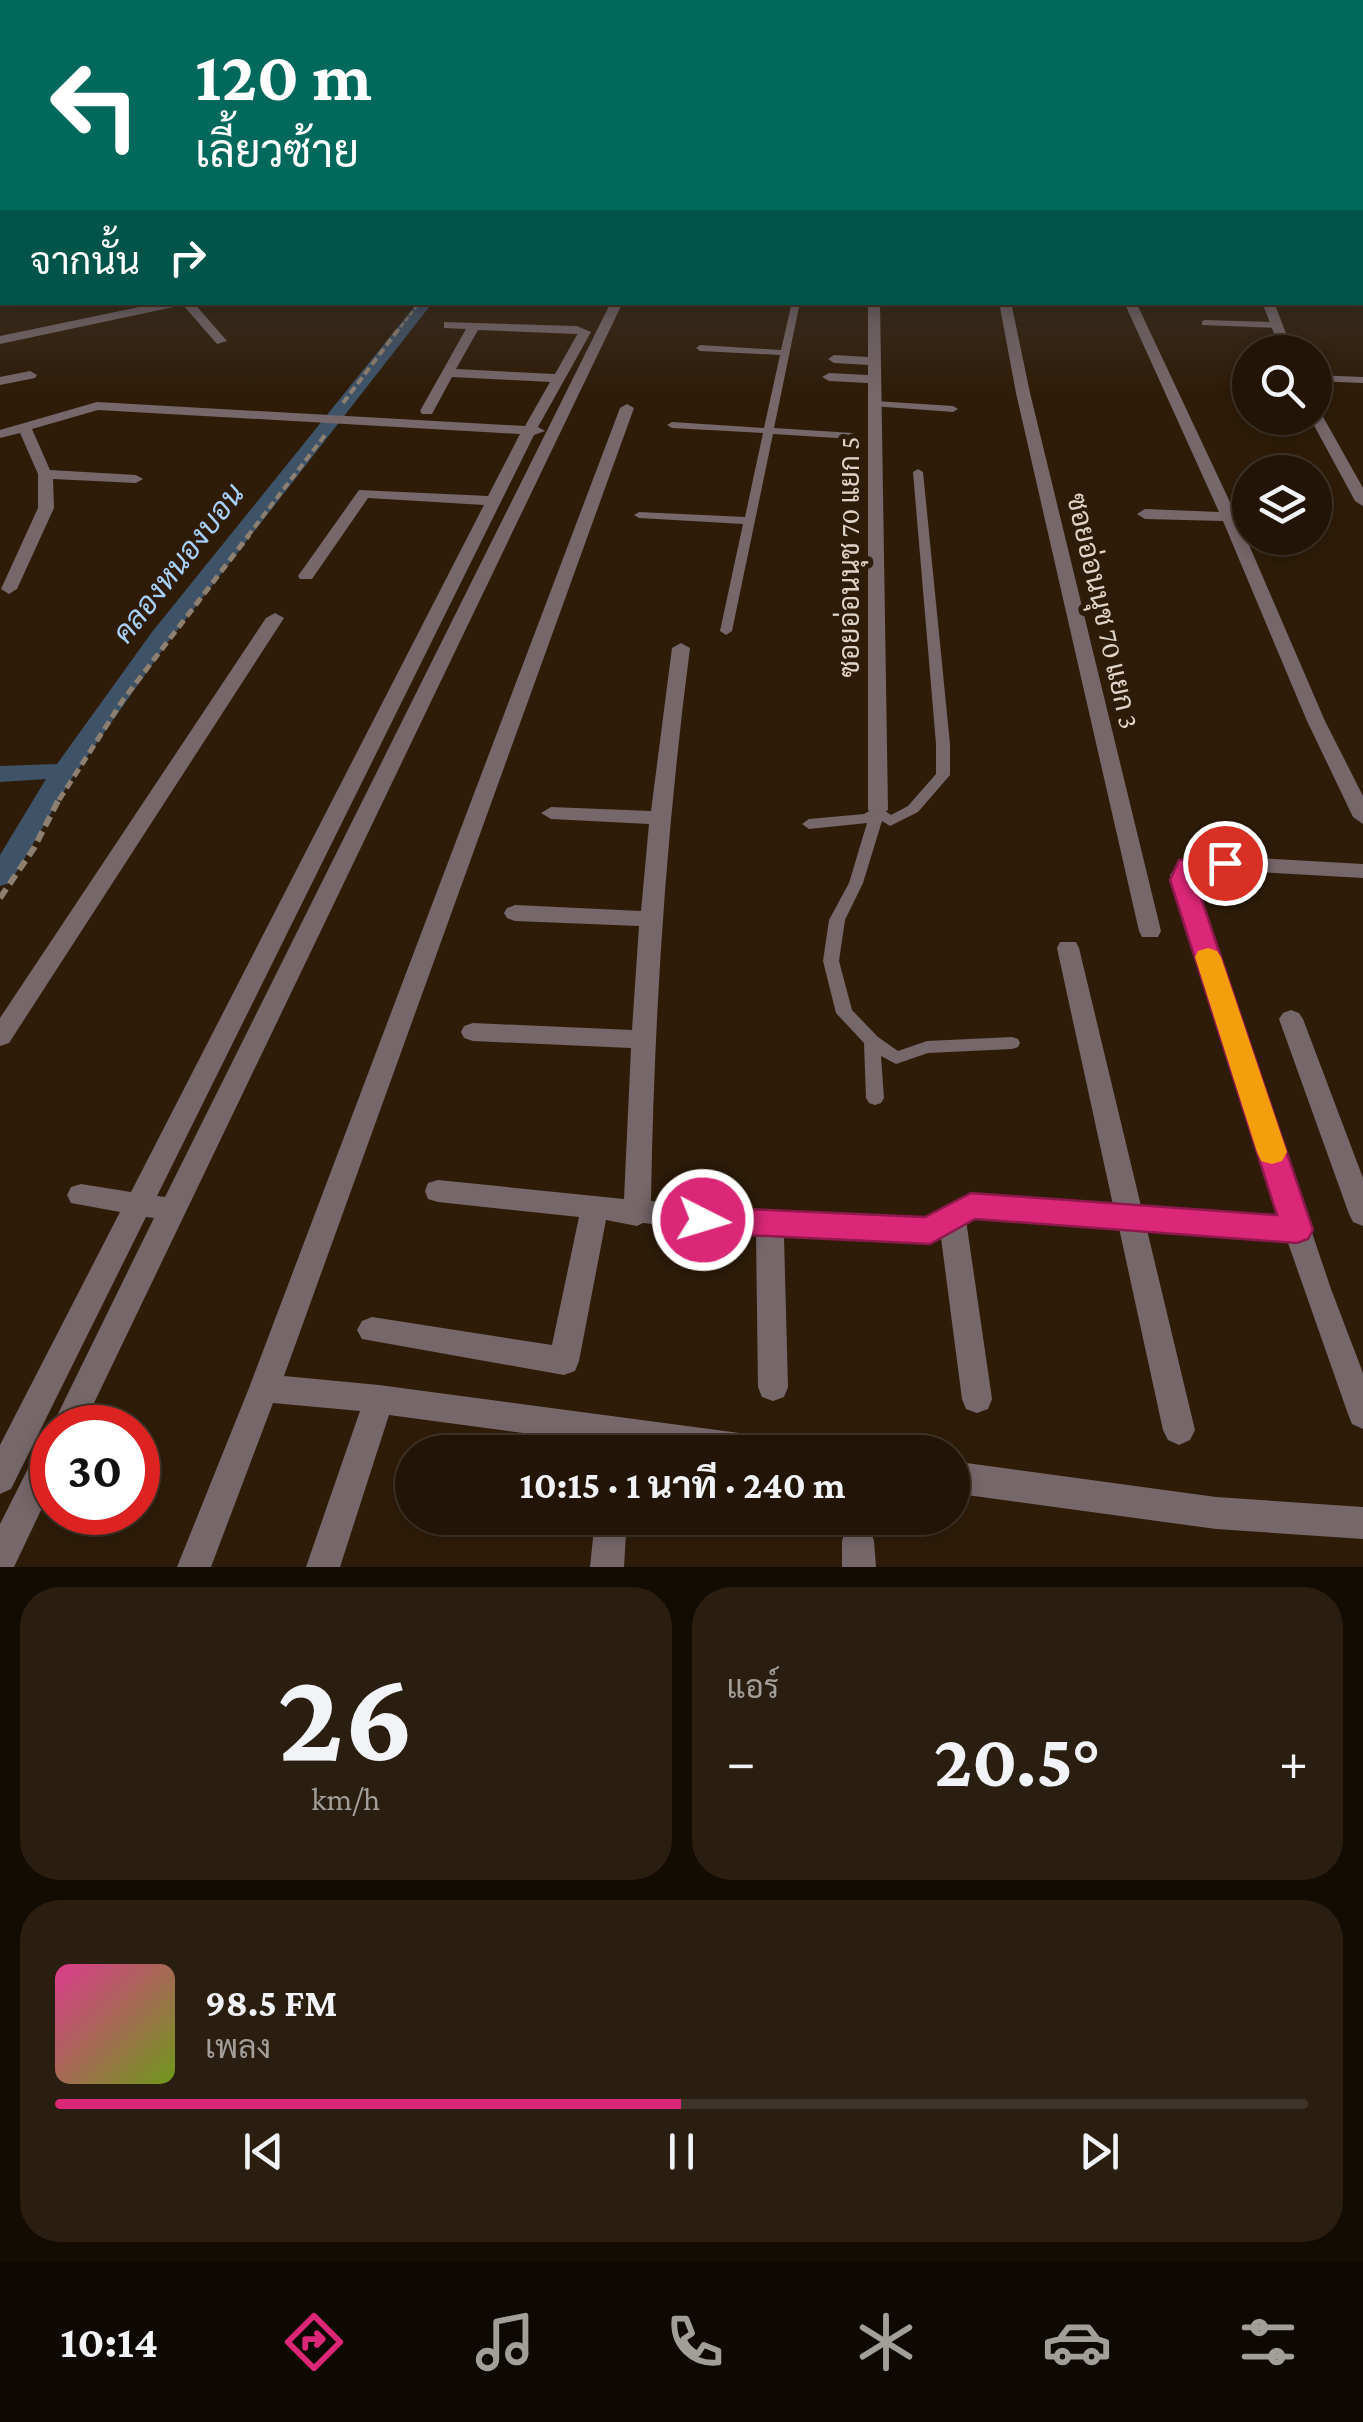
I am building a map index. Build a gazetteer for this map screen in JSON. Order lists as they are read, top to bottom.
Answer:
{
  "streets": {
    "street": ["ซอยอ่อนนุช 70 แยก 5", "ซอยอ่อนนุช 70 แยก 3"]
  },
  "water": ["คลองหนองบอน"],
  "page": {
    "turn": ["120 m", "เลี้ยวซ้าย"],
    "then": "จากนั้น",
    "limit": "30",
    "trip": "10:15 · 1 นาที · 240 m",
    "tile": [
      ["26", "km/h"],
      "แอร์"
    ],
    "heat": ["−", "20.5°", "+"],
    "song": ["98.5 FM", "เพลง"],
    "tabs": "10:14"
  }
}
